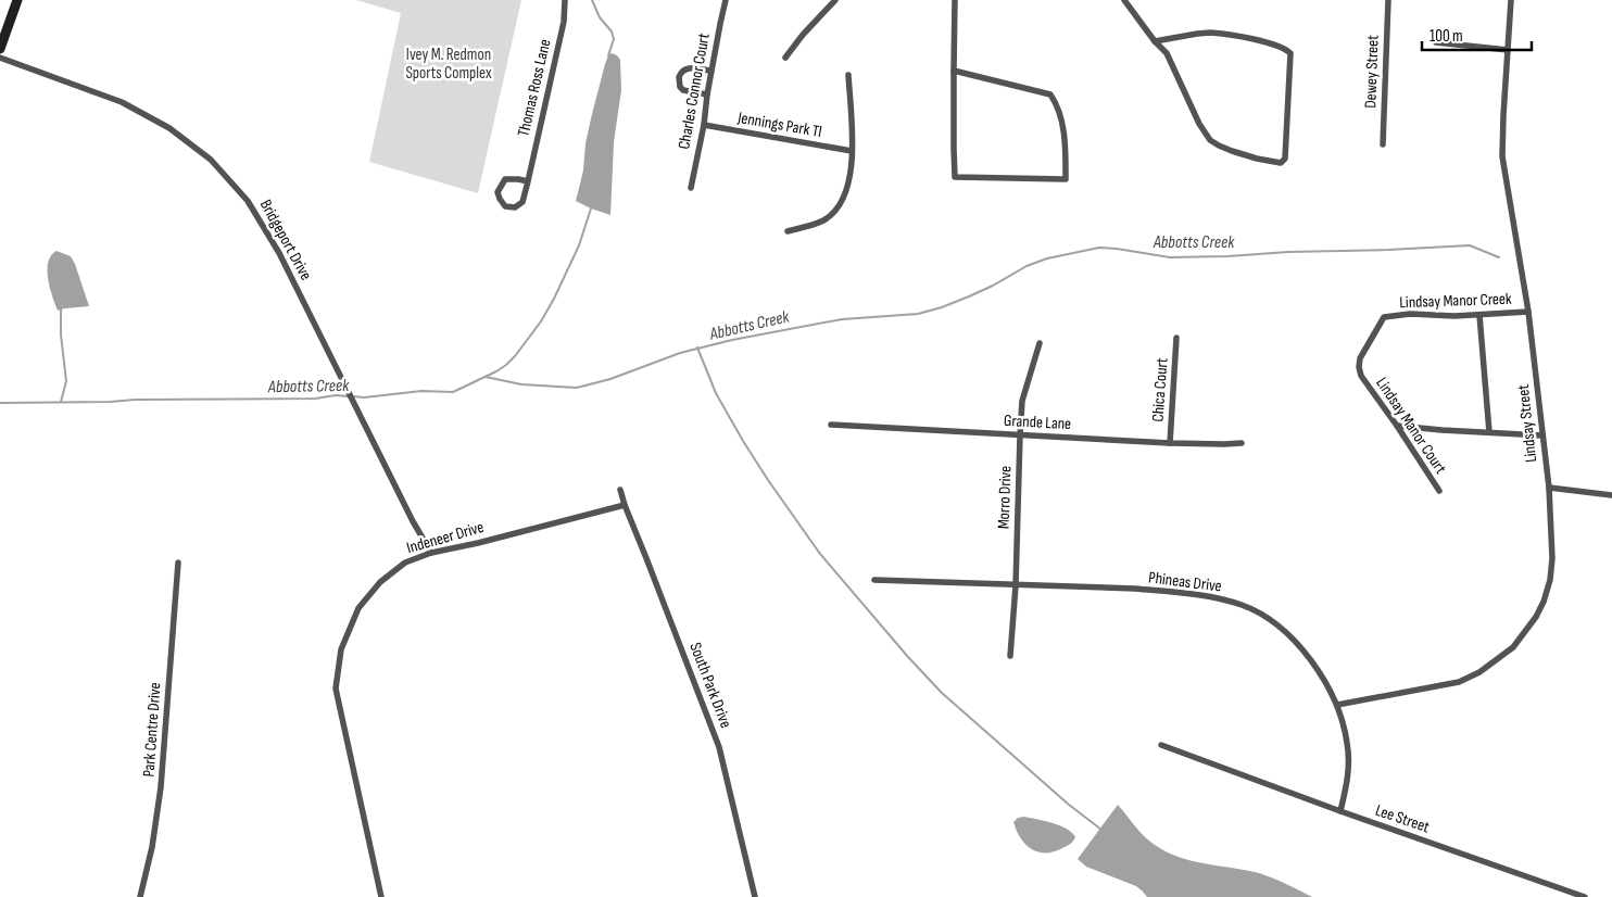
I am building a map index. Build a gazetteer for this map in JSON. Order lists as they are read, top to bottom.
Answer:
{
  "streets": {
    "street": [
      "Dewey Street",
      "Thomas Ross Lane",
      "Charles Connor Court",
      "Jennings Park Tl",
      "Bridgeport Drive",
      "Lindsay Manor Creek",
      "Chica Court",
      "Grande Lane",
      "Lindsay Street",
      "Lindsay Manor Court",
      "Morro Drive",
      "Indeneer Drive",
      "Phineas Drive",
      "South Park Drive",
      "Park Centre Drive",
      "Lee Street"
    ]
  },
  "crossings": [
    ["Charles Connor Court", "Jennings Park Tl"],
    ["Bridgeport Drive", "Indeneer Drive"],
    ["Lindsay Manor Creek", "Lindsay Street"],
    ["Lindsay Manor Creek", "Lindsay Manor Court"],
    ["Chica Court", "Grande Lane"],
    ["Grande Lane", "Morro Drive"],
    ["Lindsay Street", "Phineas Drive"],
    ["Morro Drive", "Phineas Drive"],
    ["Indeneer Drive", "South Park Drive"],
    ["Phineas Drive", "Lee Street"]
  ],
  "water": ["Abbotts Creek"],
  "parks": ["Ivey M. Redmon Sports Complex"],
  "scale_bar": "100 m"
}
